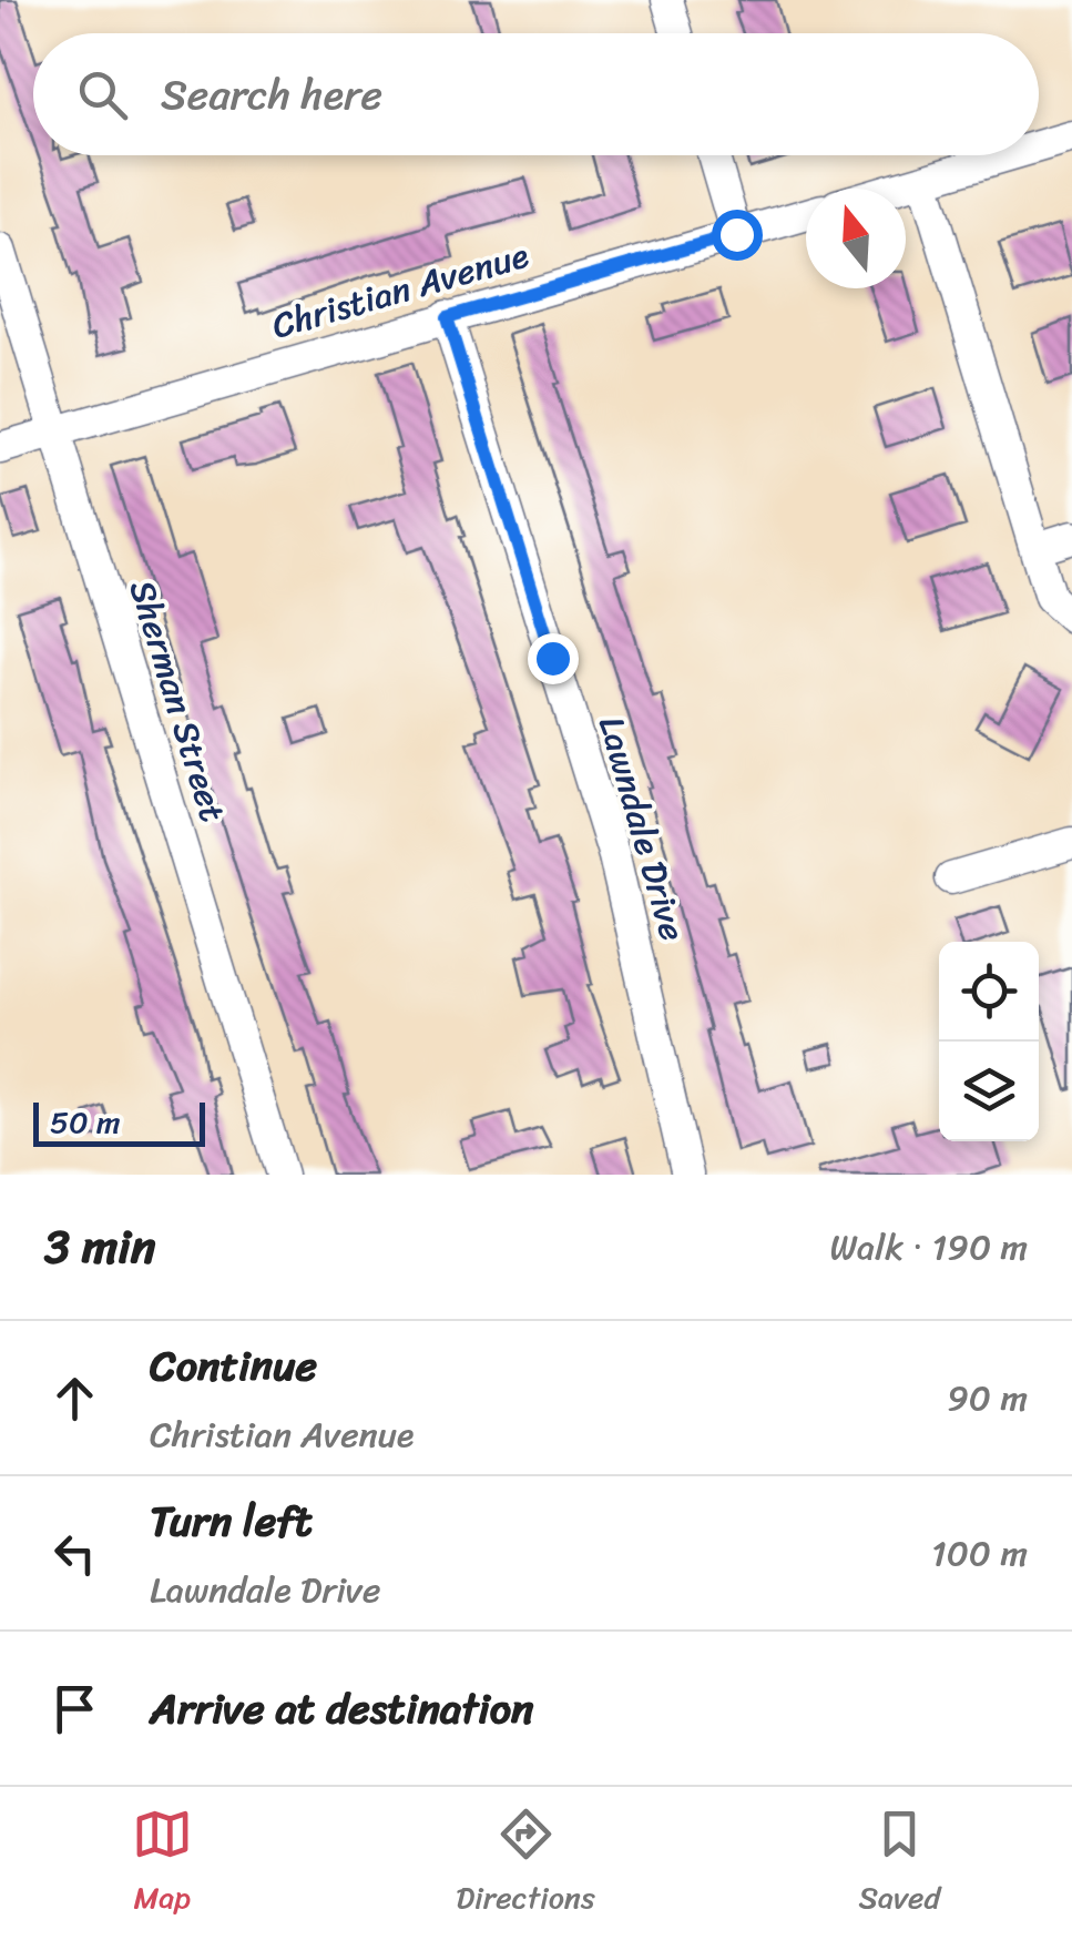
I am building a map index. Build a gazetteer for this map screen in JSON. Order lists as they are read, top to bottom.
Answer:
{
  "streets": {
    "street": ["Christian Avenue", "Sherman Street", "Lawndale Drive"]
  },
  "crossings": [
    ["Christian Avenue", "Sherman Street"],
    ["Christian Avenue", "Lawndale Drive"]
  ],
  "scale_bar": "50 m",
  "north": "top",
  "page": {
    "search": "Search here",
    "scale": "50 m",
    "heading": ["3 min", "Walk · 190 m"],
    "list": [
      ["Continue", "Christian Avenue", "90 m"],
      ["Turn left", "Lawndale Drive", "100 m"],
      "Arrive at destination"
    ],
    "nav": ["Map", "Directions", "Saved"]
  }
}
